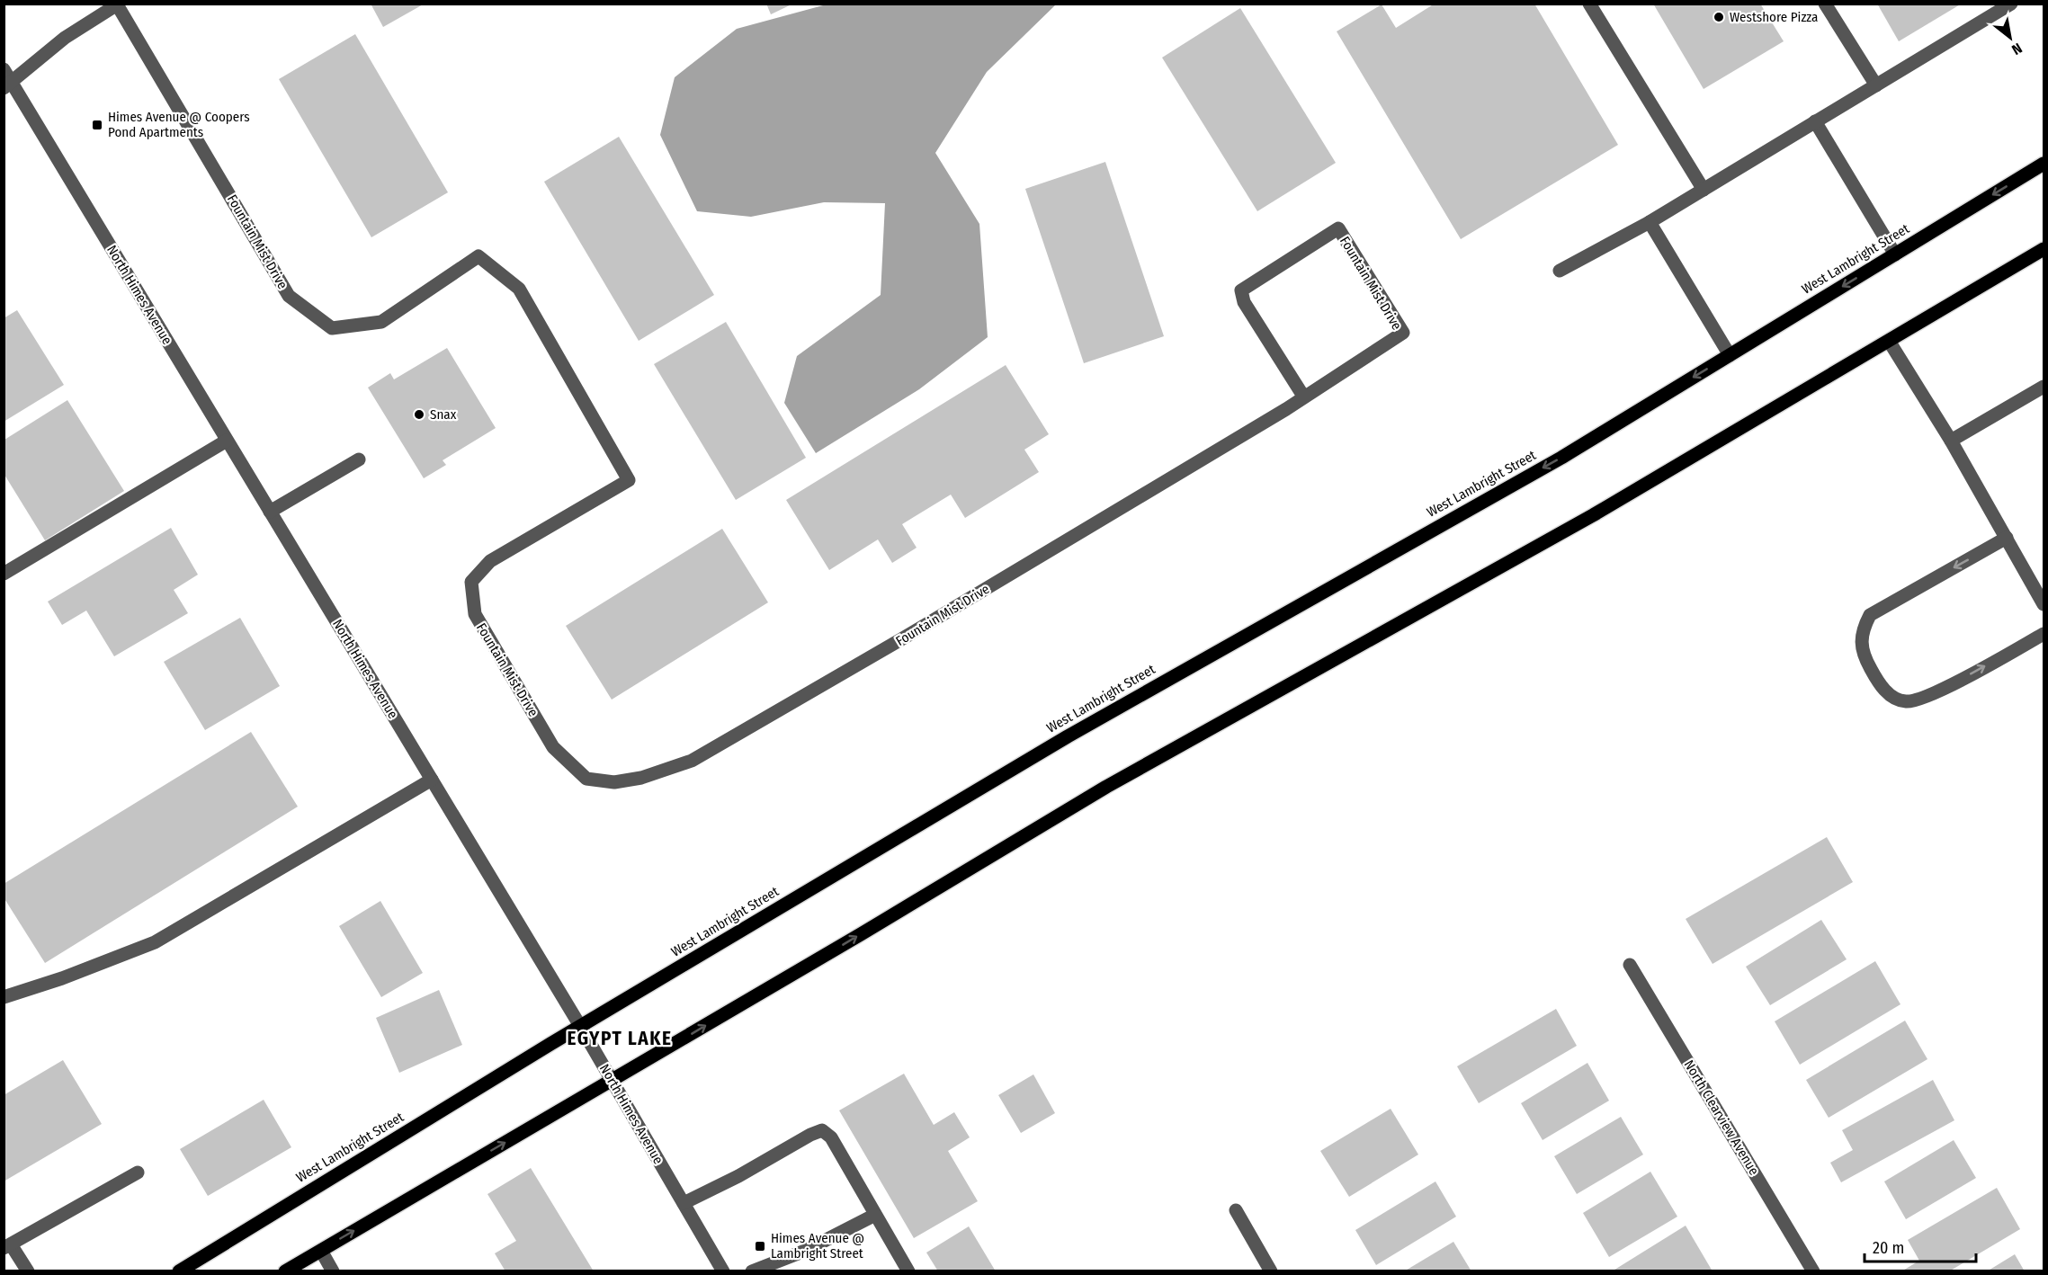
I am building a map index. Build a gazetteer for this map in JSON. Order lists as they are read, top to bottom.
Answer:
{
  "streets": {
    "main road": ["West Lambright Street"],
    "street": ["Fountain Mist Drive", "North Himes Avenue", "North Clearview Avenue"]
  },
  "crossings": [
    ["West Lambright Street", "North Himes Avenue"]
  ],
  "districts": ["EGYPT LAKE"],
  "places": {
    "other": ["Westshore Pizza", "Snax"],
    "transit": ["Himes Avenue @ Coopers Pond Apartments", "Himes Avenue @ Lambright Street"]
  },
  "scale_bar": "20 m",
  "north": "bottom right"
}
